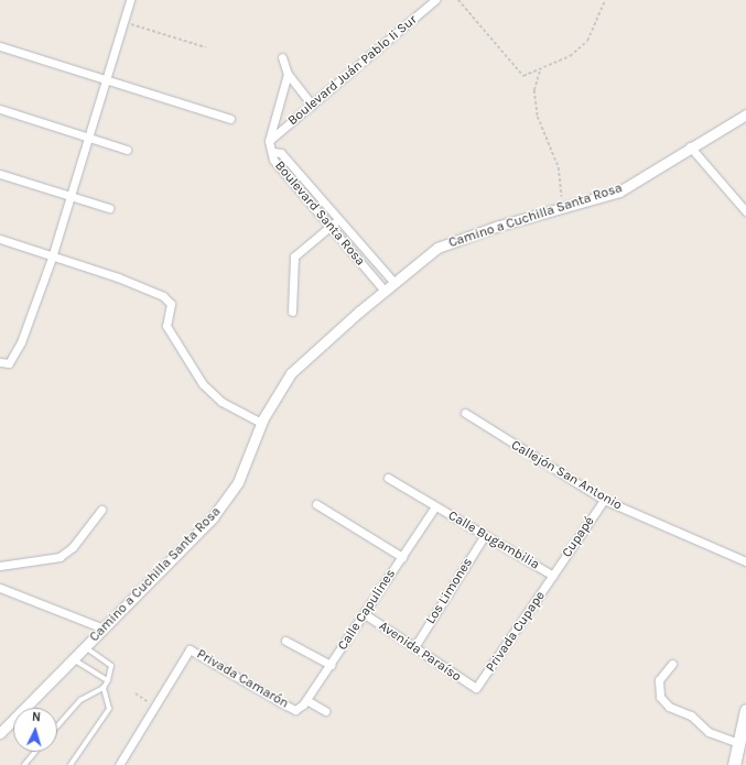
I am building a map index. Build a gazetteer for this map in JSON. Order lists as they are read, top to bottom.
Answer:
{
  "streets": {
    "street": [
      "Boulevard Juán Pablo Ii Sur",
      "Boulevard Santa Rosa",
      "Camino a Cuchilla Santa Rosa",
      "Callejón San Antonio",
      "Cupapé",
      "Calle Bugambilia",
      "Los Limones",
      "Calle Capulines",
      "Privada Cupape",
      "Avenida Paraíso",
      "Privada Camarón"
    ]
  },
  "crossings": [
    ["Boulevard Santa Rosa", "Camino a Cuchilla Santa Rosa"],
    ["Callejón San Antonio", "Cupapé"],
    ["Cupapé", "Calle Bugambilia"],
    ["Cupapé", "Privada Cupape"],
    ["Calle Bugambilia", "Los Limones"],
    ["Calle Bugambilia", "Calle Capulines"],
    ["Calle Bugambilia", "Privada Cupape"],
    ["Los Limones", "Avenida Paraíso"],
    ["Calle Capulines", "Avenida Paraíso"],
    ["Calle Capulines", "Privada Camarón"],
    ["Privada Cupape", "Avenida Paraíso"]
  ],
  "north": "top"
}
